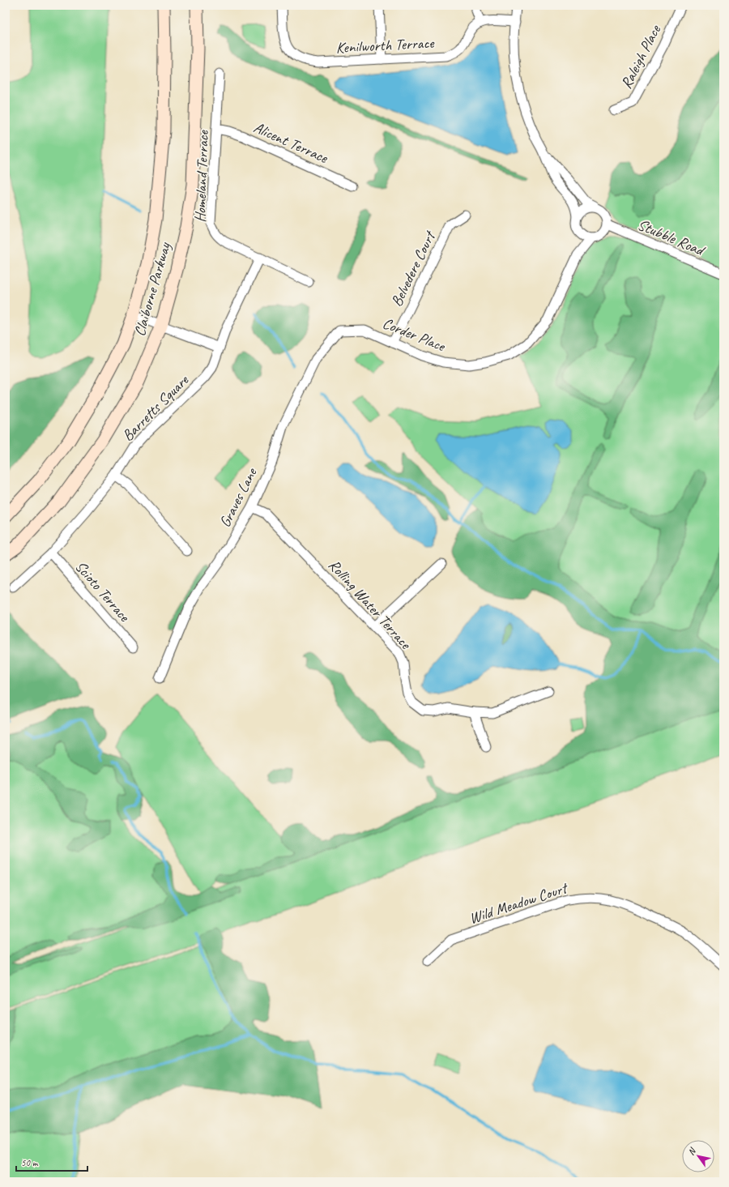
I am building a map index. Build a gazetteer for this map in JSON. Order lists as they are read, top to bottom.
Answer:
{
  "streets": {
    "main road": ["Claiborne Parkway"],
    "street": [
      "Kenilworth Terrace",
      "Raleigh Place",
      "Alicent Terrace",
      "Homeland Terrace",
      "Stubble Road",
      "Belvedere Court",
      "Corder Place",
      "Barretts Square",
      "Graves Lane",
      "Scioto Terrace",
      "Rolling Water Terrace",
      "Wild Meadow Court"
    ]
  },
  "crossings": [
    ["Alicent Terrace", "Homeland Terrace"],
    ["Homeland Terrace", "Barretts Square"],
    ["Stubble Road", "Corder Place"],
    ["Belvedere Court", "Corder Place"],
    ["Corder Place", "Graves Lane"],
    ["Barretts Square", "Scioto Terrace"],
    ["Graves Lane", "Rolling Water Terrace"]
  ],
  "scale_bar": "50 m",
  "north": "top left"
}
